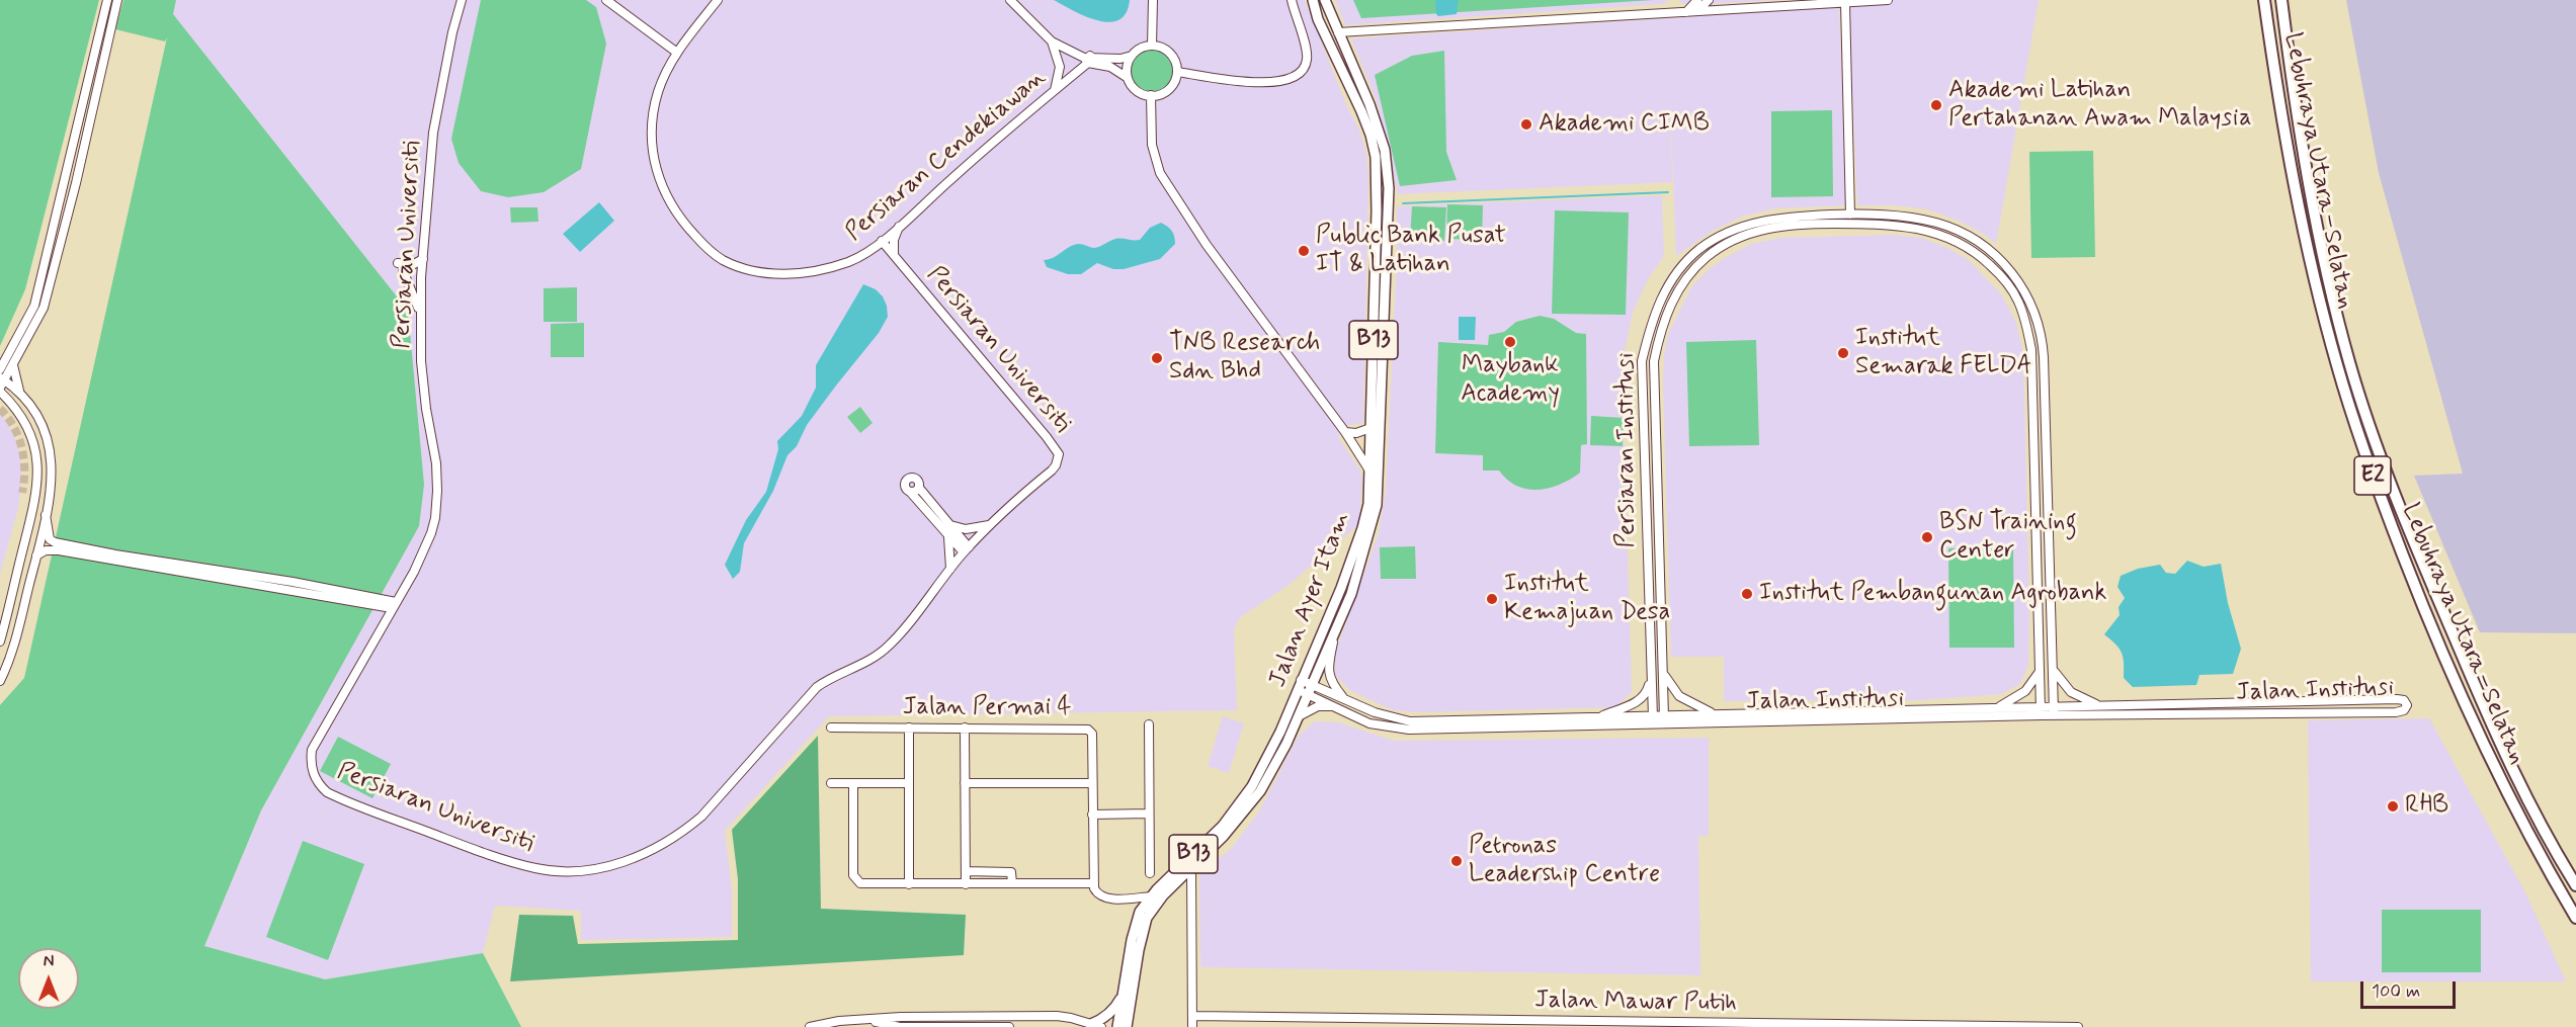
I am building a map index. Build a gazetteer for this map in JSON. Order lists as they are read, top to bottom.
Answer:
{
  "streets": {
    "highway": ["Lebuhraya Utara–Selatan", "E2"],
    "main road": ["B13", "Jalan Ayer Itam"],
    "street": [
      "Persiaran Cendekiawan",
      "Persiaran Universiti",
      "Persiaran Institusi",
      "Jalan Institusi",
      "Jalan Permai 4",
      "Jalan Mawar Putih"
    ]
  },
  "crossings": [
    ["Persiaran Cendekiawan", "Persiaran Universiti"],
    ["Persiaran Institusi", "Jalan Institusi"],
    ["Jalan Ayer Itam", "Jalan Institusi"]
  ],
  "places": [
    "Akademi Latihan Pertahanan Awam Malaysia",
    "Akademi CIMB",
    "Public Bank Pusat IT & Latihan",
    "Maybank Academy",
    "Institut Semarak FELDA",
    "TNB Research Sdn Bhd",
    "BSN Training Center",
    "Institut Pembangunan Agrobank",
    "Institut Kemajuan Desa",
    "RHB",
    "Petronas Leadership Centre"
  ],
  "scale_bar": "100 m",
  "north": "top"
}
